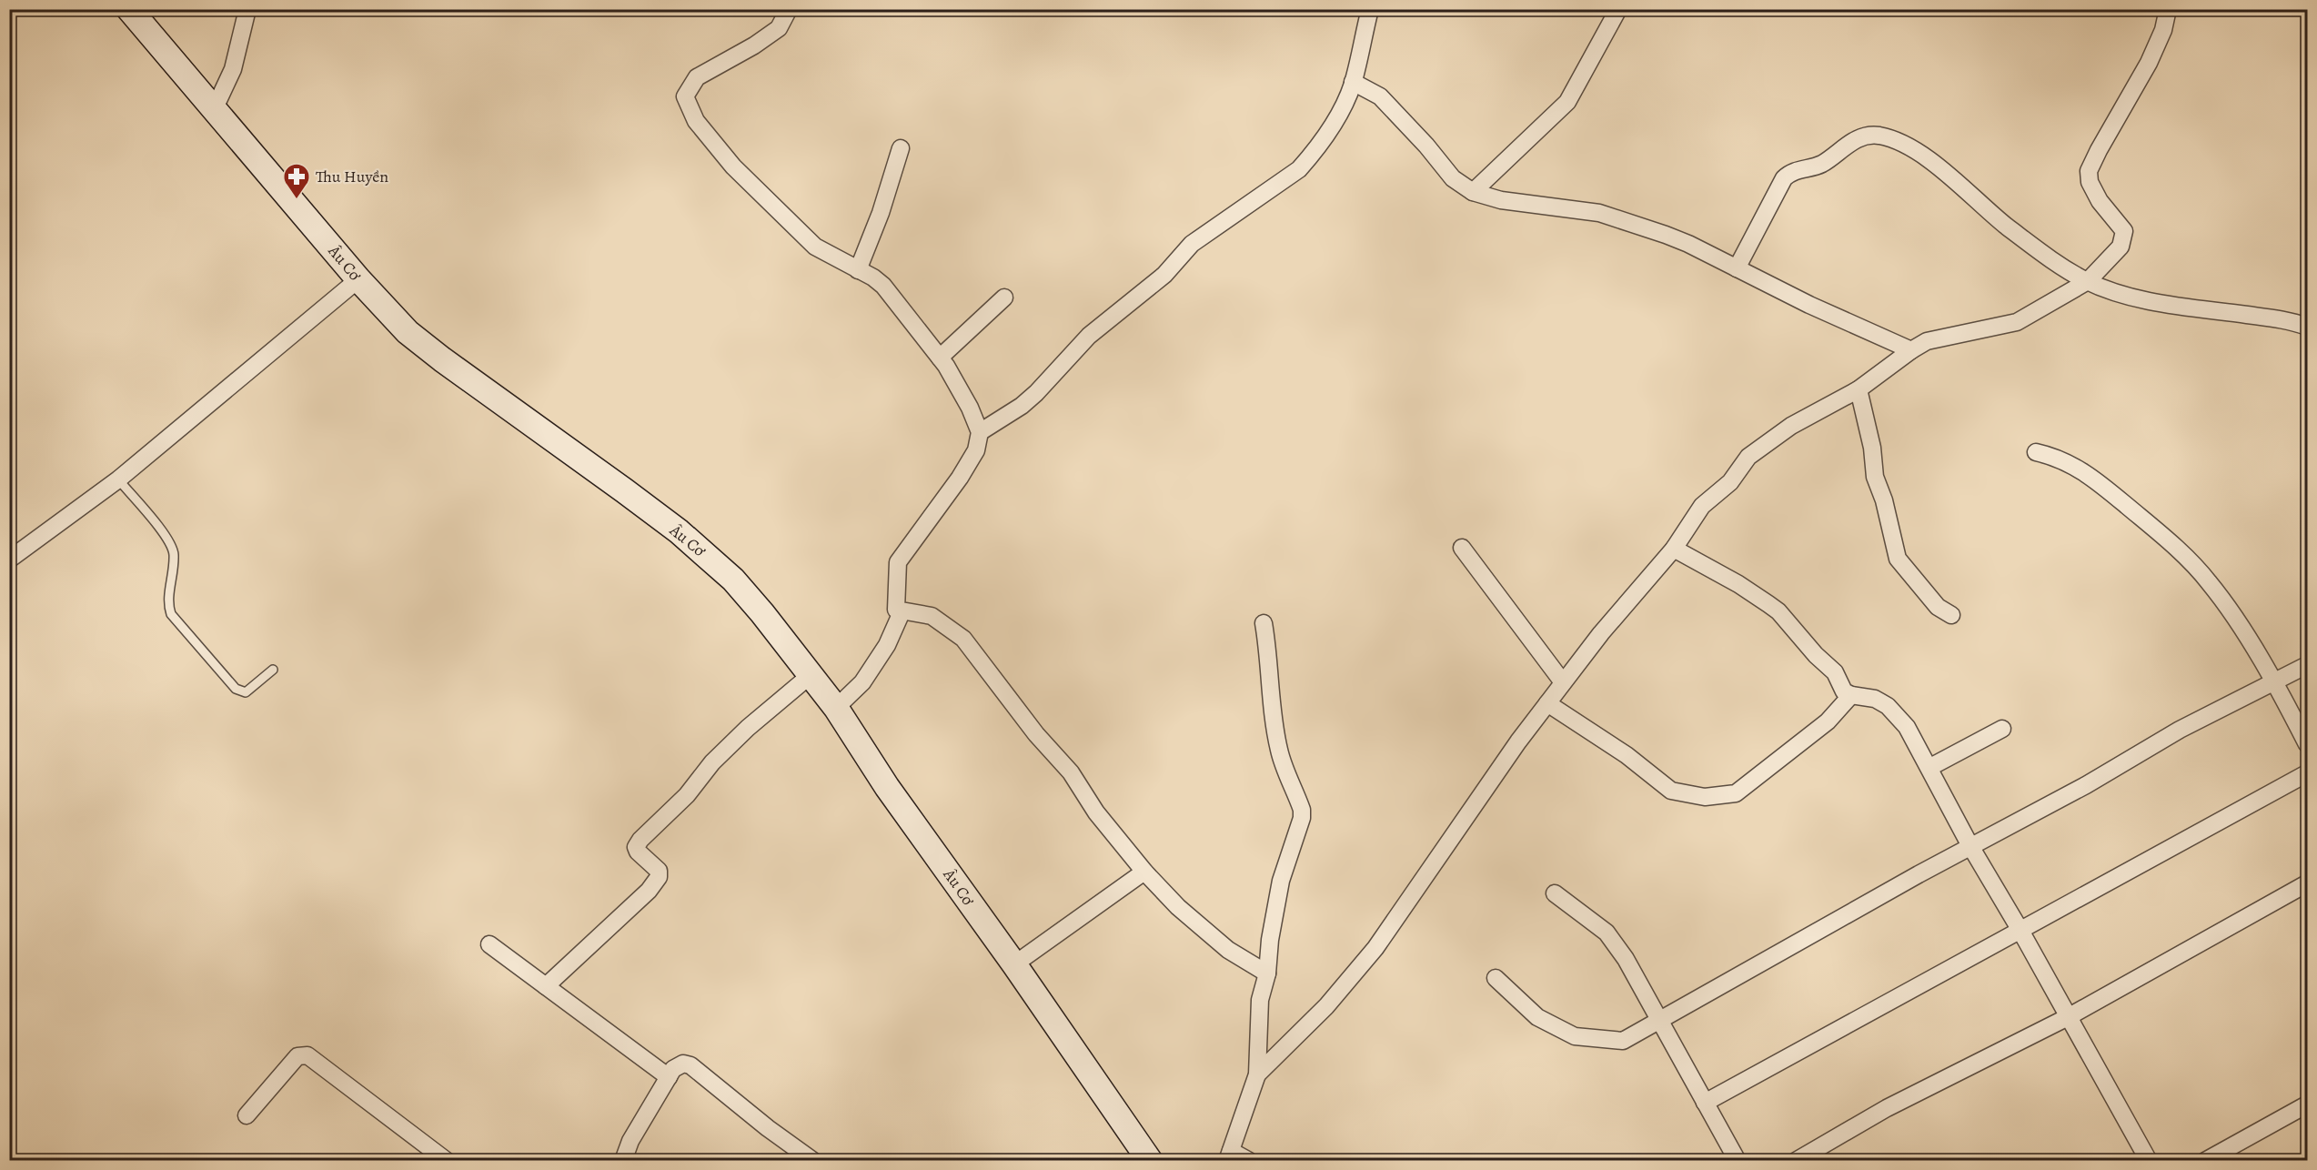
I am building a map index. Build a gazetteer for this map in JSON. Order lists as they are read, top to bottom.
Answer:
{
  "streets": {
    "main road": ["Âu Cơ"]
  },
  "places": {
    "pharmacy": ["Thu Huyền"]
  }
}
